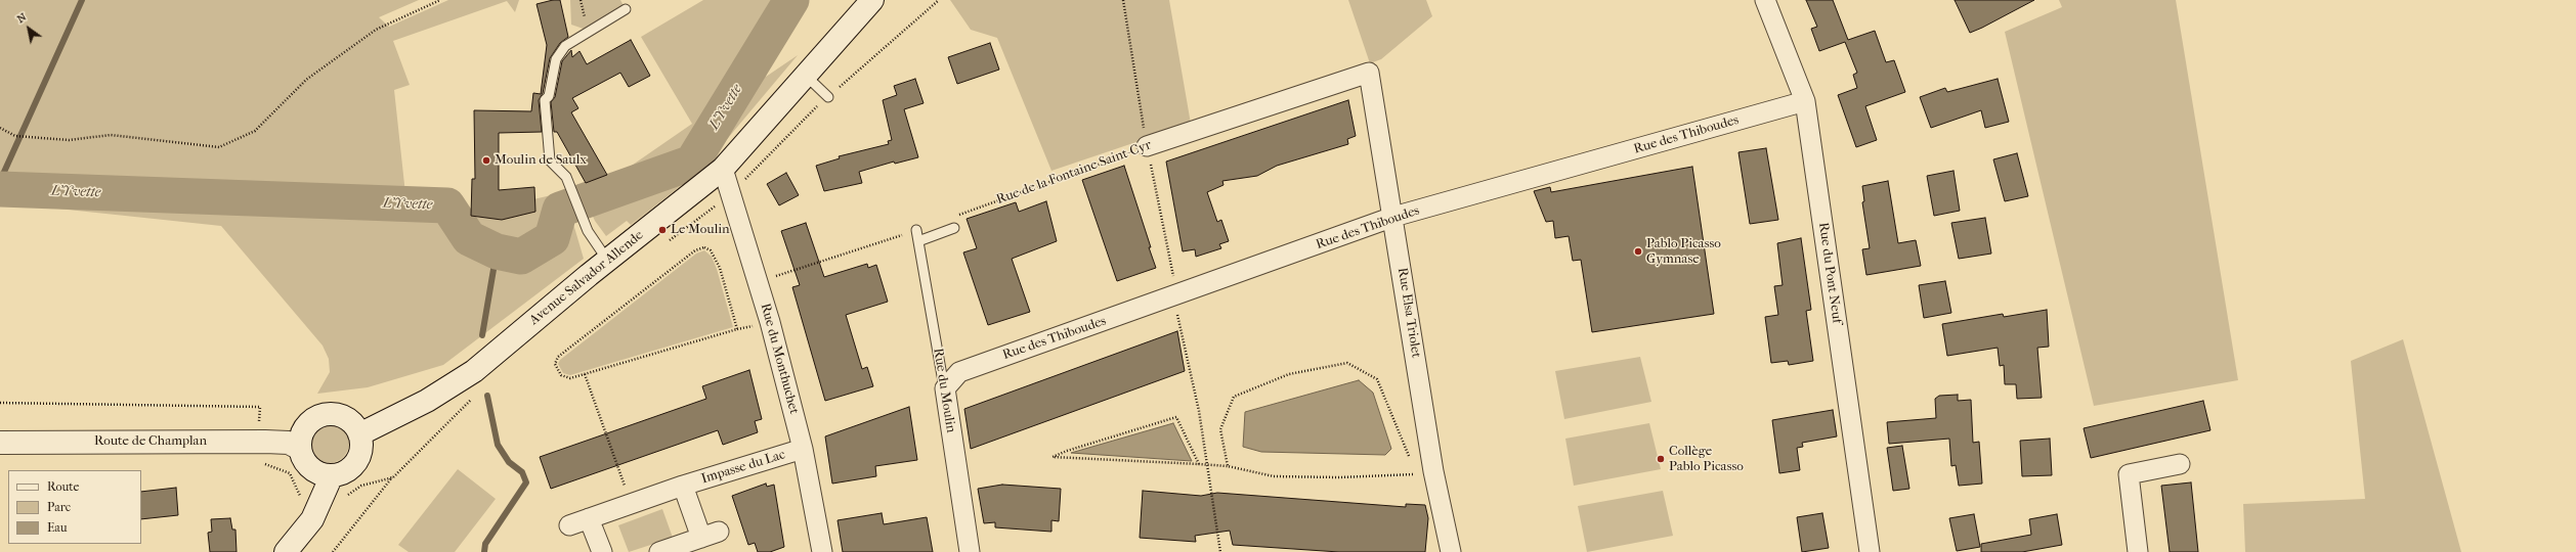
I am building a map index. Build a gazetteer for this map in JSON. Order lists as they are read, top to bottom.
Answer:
{
  "streets": {
    "main road": ["Avenue Salvador Allende", "Route de Champlan"],
    "street": [
      "Rue des Thiboudes",
      "Rue de la Fontaine Saint-Cyr",
      "Rue du Pont Neuf",
      "Rue Elsa Triolet",
      "Rue du Monthuchet",
      "Rue du Moulin",
      "Impasse du Lac"
    ]
  },
  "crossings": [
    ["Rue des Thiboudes", "Rue du Pont Neuf"],
    ["Rue des Thiboudes", "Rue Elsa Triolet"],
    ["Rue des Thiboudes", "Rue du Moulin"],
    ["Rue de la Fontaine Saint-Cyr", "Rue Elsa Triolet"],
    ["Avenue Salvador Allende", "Rue du Monthuchet"],
    ["Avenue Salvador Allende", "Route de Champlan"],
    ["Rue du Monthuchet", "Impasse du Lac"]
  ],
  "water": ["L'Yvette"],
  "places": [
    "Moulin de Saulx",
    "Le Moulin",
    "Pablo Picasso Gymnase",
    "Collège Pablo Picasso"
  ],
  "legend": ["Route", "Parc", "Eau"],
  "north": "top left"
}
